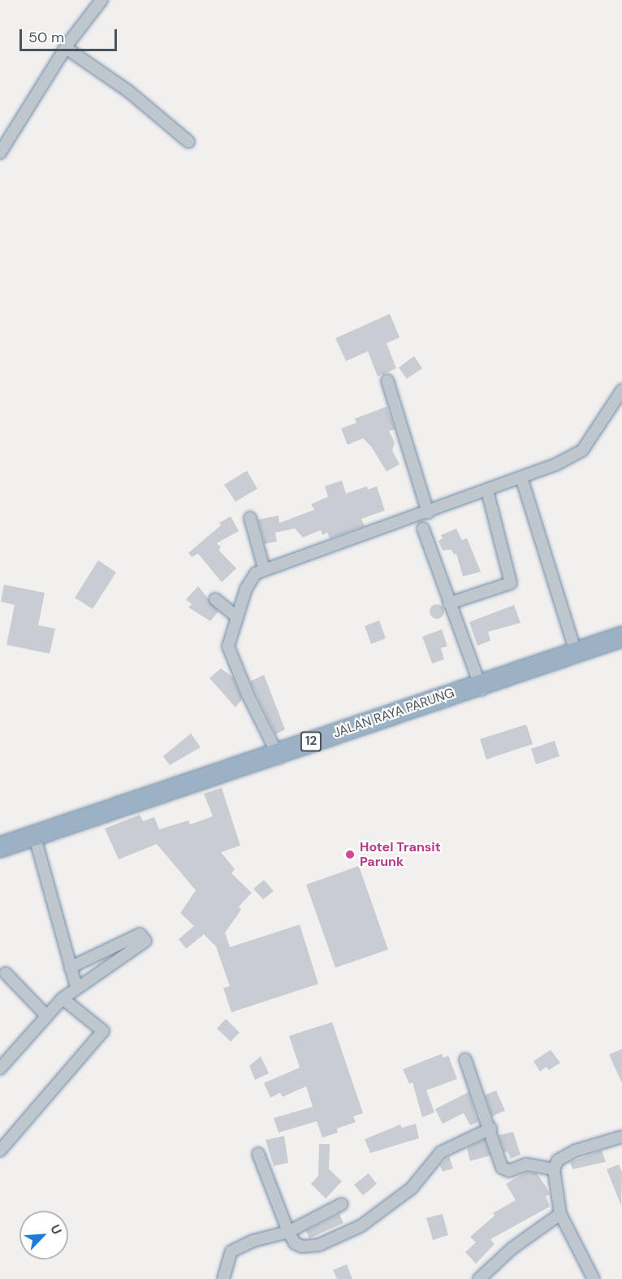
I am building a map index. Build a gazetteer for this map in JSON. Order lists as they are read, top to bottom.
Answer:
{
  "streets": {
    "highway": ["JALAN RAYA PARUNG", "12"]
  },
  "places": ["Hotel Transit Parunk"],
  "scale_bar": "50 m",
  "north": "top right"
}
